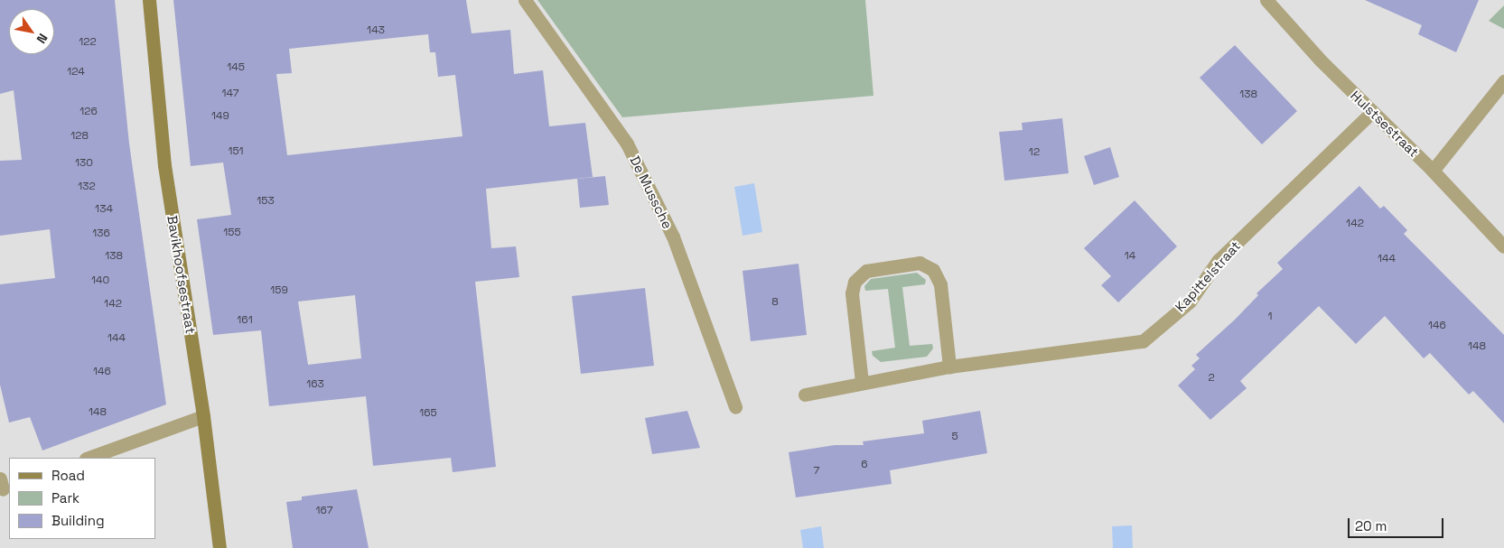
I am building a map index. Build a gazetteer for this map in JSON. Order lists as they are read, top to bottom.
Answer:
{
  "streets": {
    "street": [
      "Hulstsestraat",
      "De Mussche",
      "Bavikhoofsestraat",
      "Kapittelstraat"
    ]
  },
  "crossings": [
    ["Hulstsestraat", "Kapittelstraat"]
  ],
  "house_numbers": [
    "143",
    "122",
    "145",
    "124",
    "147",
    "138",
    "126",
    "149",
    "128",
    "151",
    "12",
    "130",
    "132",
    "153",
    "134",
    "142",
    "155",
    "136",
    "138",
    "14",
    "144",
    "140",
    "159",
    "8",
    "142",
    "1",
    "161",
    "146",
    "144",
    "148",
    "146",
    "2",
    "163",
    "148",
    "165",
    "5",
    "6",
    "7",
    "167"
  ],
  "legend": ["Road", "Park", "Building"],
  "scale_bar": "20 m",
  "north": "bottom right"
}
